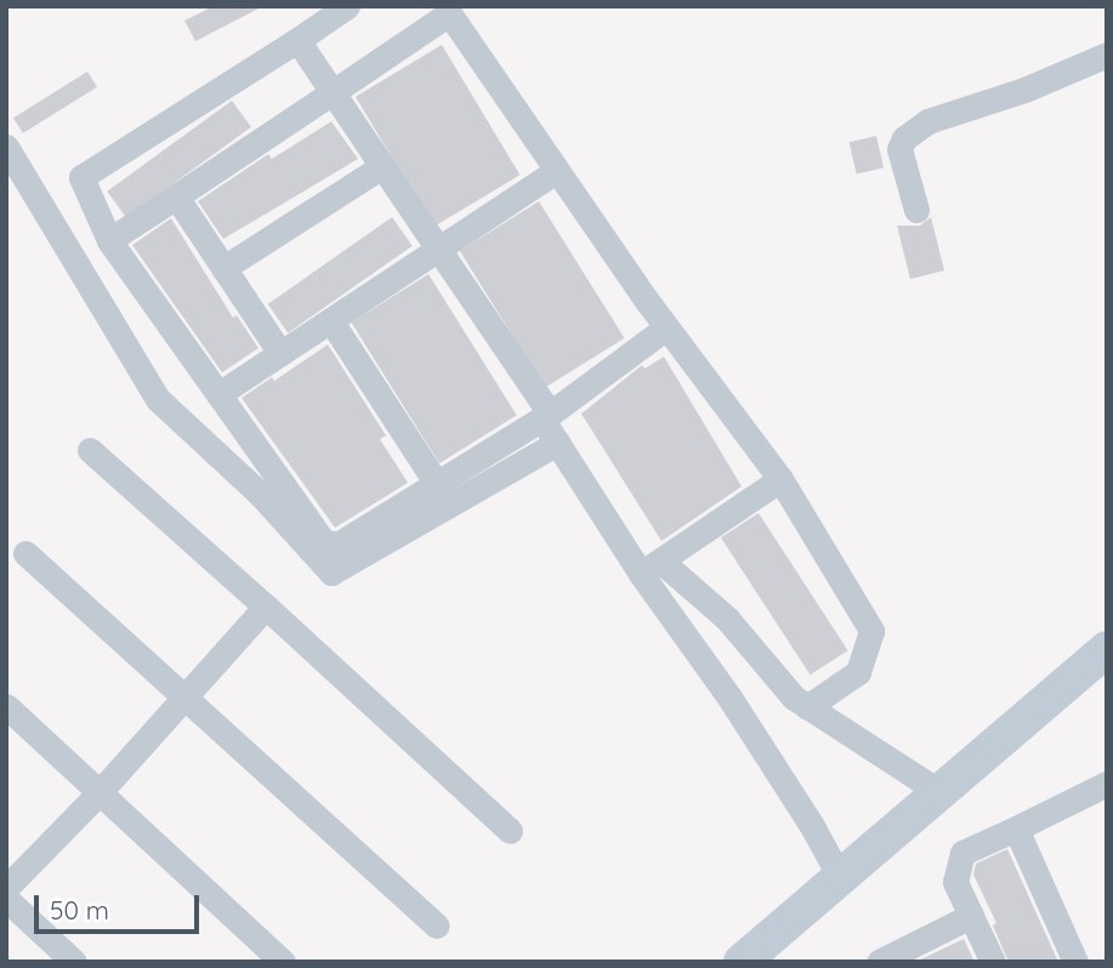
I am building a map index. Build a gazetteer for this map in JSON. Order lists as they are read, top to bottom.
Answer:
{
  "scale_bar": "50 m"
}
